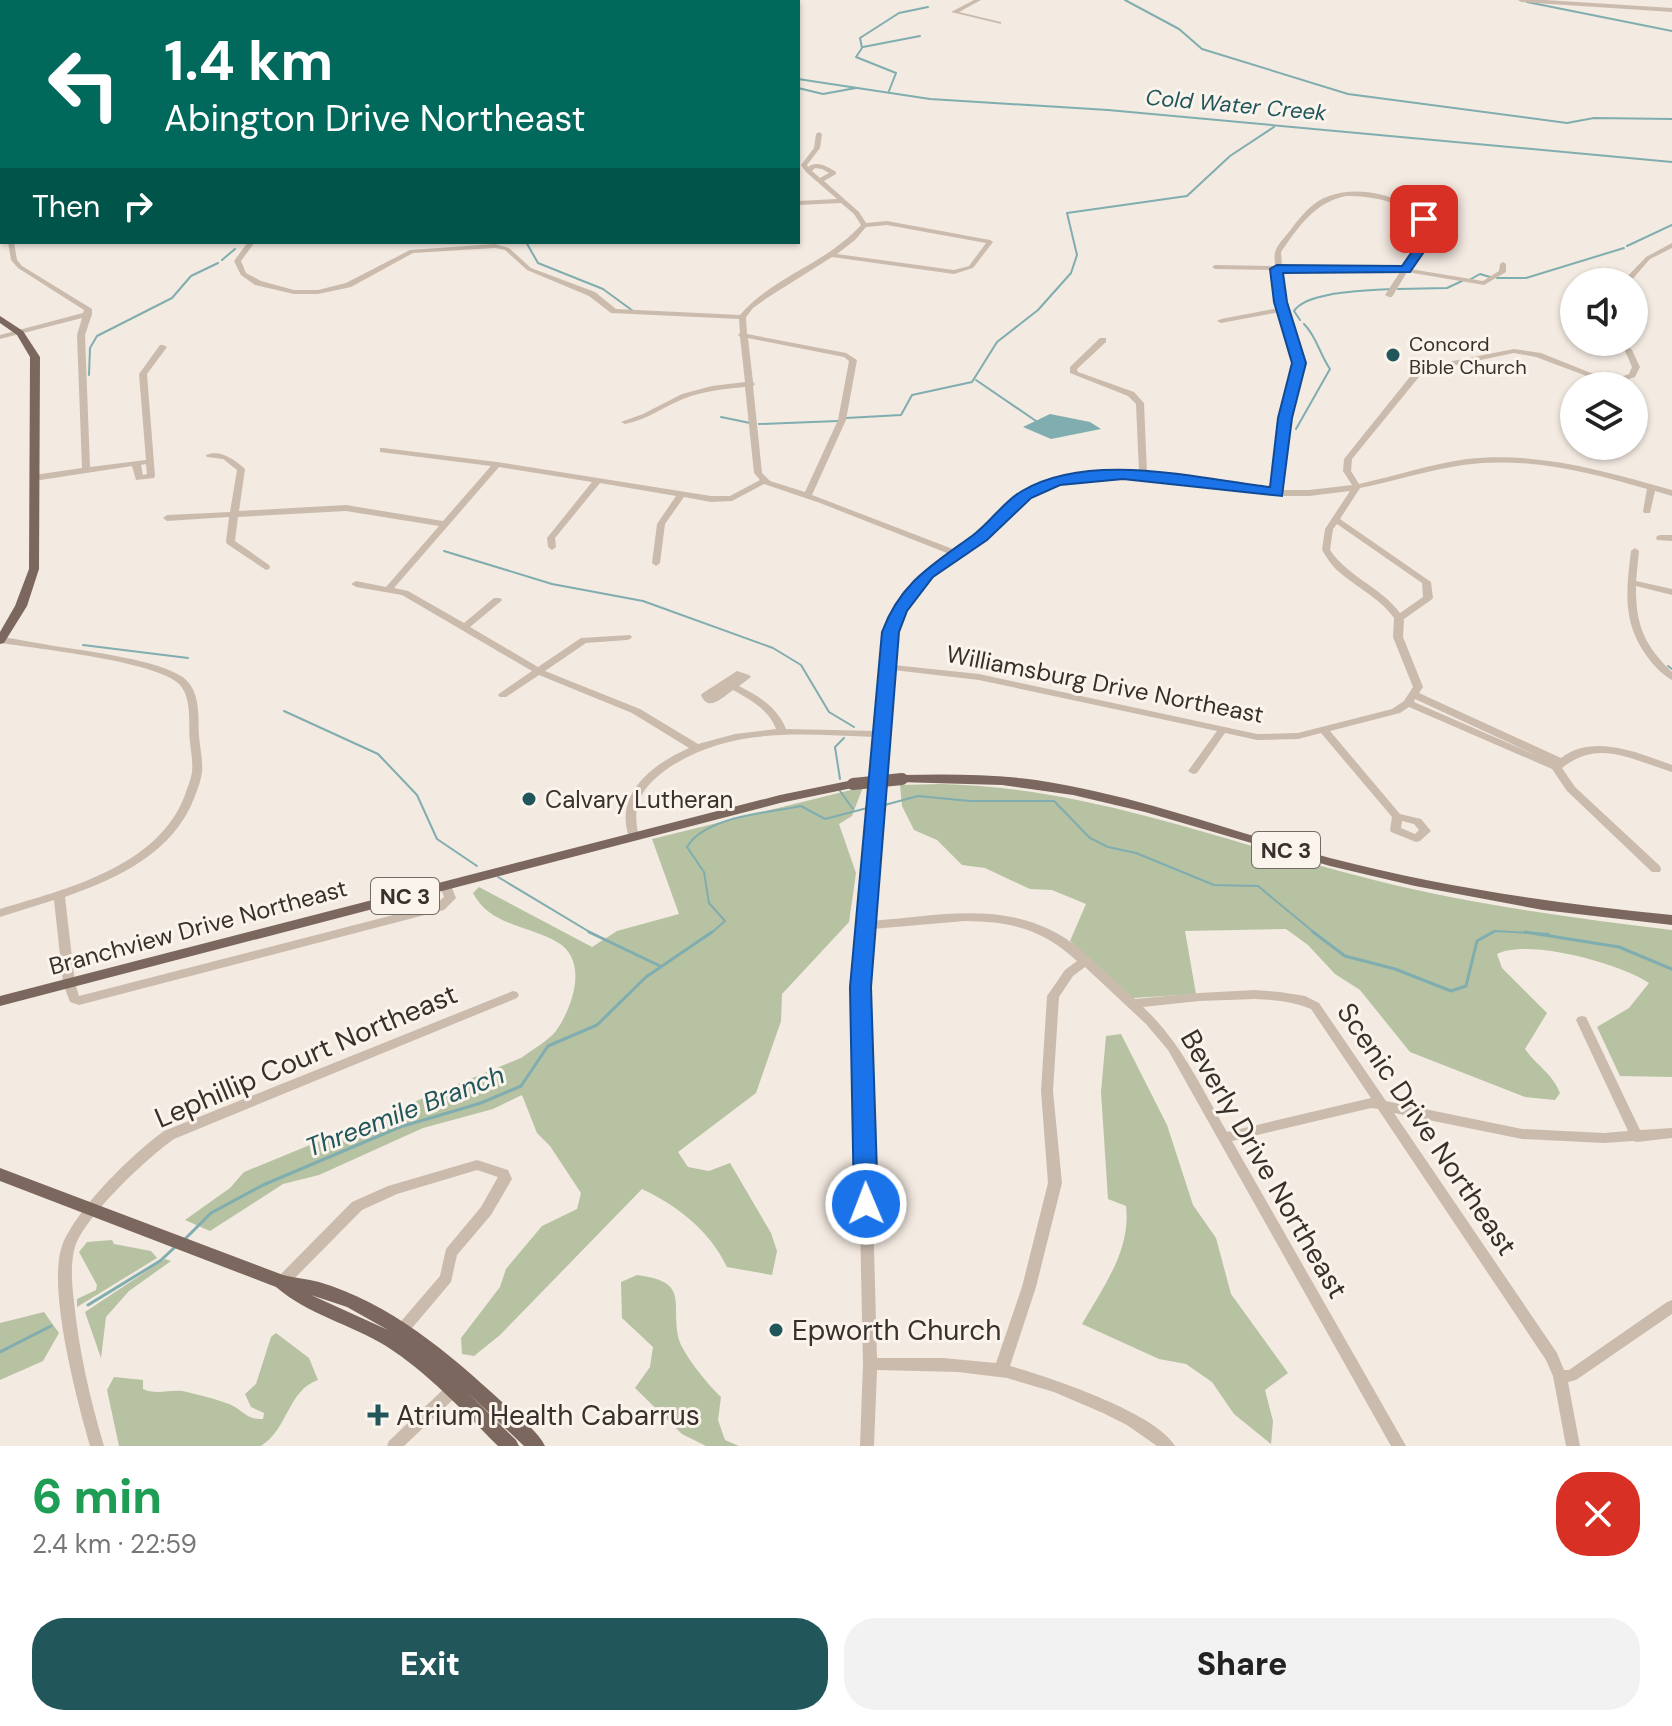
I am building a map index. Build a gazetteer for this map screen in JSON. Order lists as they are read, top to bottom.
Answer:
{
  "streets": {
    "main road": ["NC 3", "Branchview Drive Northeast"],
    "street": [
      "Williamsburg Drive Northeast",
      "Lephillip Court Northeast",
      "Scenic Drive Northeast",
      "Beverly Drive Northeast"
    ]
  },
  "crossings": [
    ["Scenic Drive Northeast", "Beverly Drive Northeast"]
  ],
  "water": ["Cold Water Creek", "Threemile Branch"],
  "places": {
    "other": ["Concord Bible Church", "Calvary Lutheran", "Epworth Church"],
    "health": ["Atrium Health Cabarrus"]
  },
  "page": {
    "turn": ["1.4 km", "Abington Drive Northeast"],
    "then": "Then",
    "heading": ["6 min", "2.4 km · 22:59"],
    "buttons": ["Exit", "Share"]
  }
}
